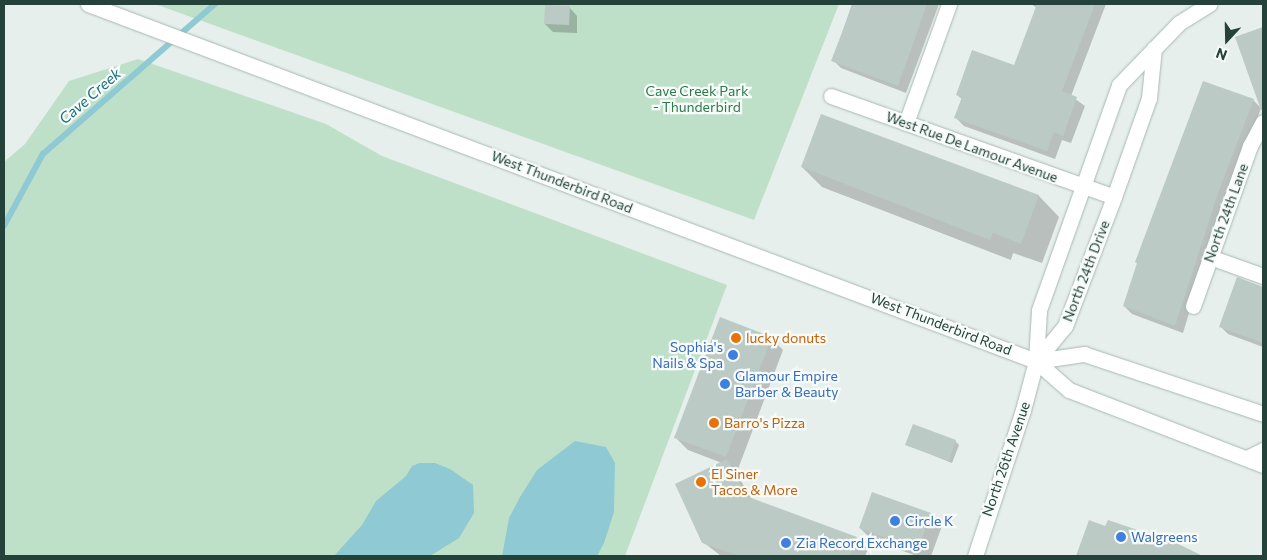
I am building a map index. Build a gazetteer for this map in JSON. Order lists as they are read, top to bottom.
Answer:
{
  "streets": {
    "street": [
      "West Rue De Lamour Avenue",
      "West Thunderbird Road",
      "North 24th Lane",
      "North 24th Drive",
      "North 26th Avenue"
    ]
  },
  "crossings": [
    ["West Rue De Lamour Avenue", "North 24th Drive"],
    ["West Thunderbird Road", "North 24th Drive"],
    ["West Thunderbird Road", "North 26th Avenue"],
    ["North 24th Drive", "North 26th Avenue"]
  ],
  "water": ["Cave Creek"],
  "parks": ["Cave Creek Park - Thunderbird"],
  "places": [
    "lucky donuts",
    "Sophia's Nails & Spa",
    "Glamour Empire Barber & Beauty",
    "Barro's Pizza",
    "El Siner Tacos & More",
    "Circle K",
    "Walgreens",
    "Zia Record Exchange"
  ],
  "north": "bottom"
}
